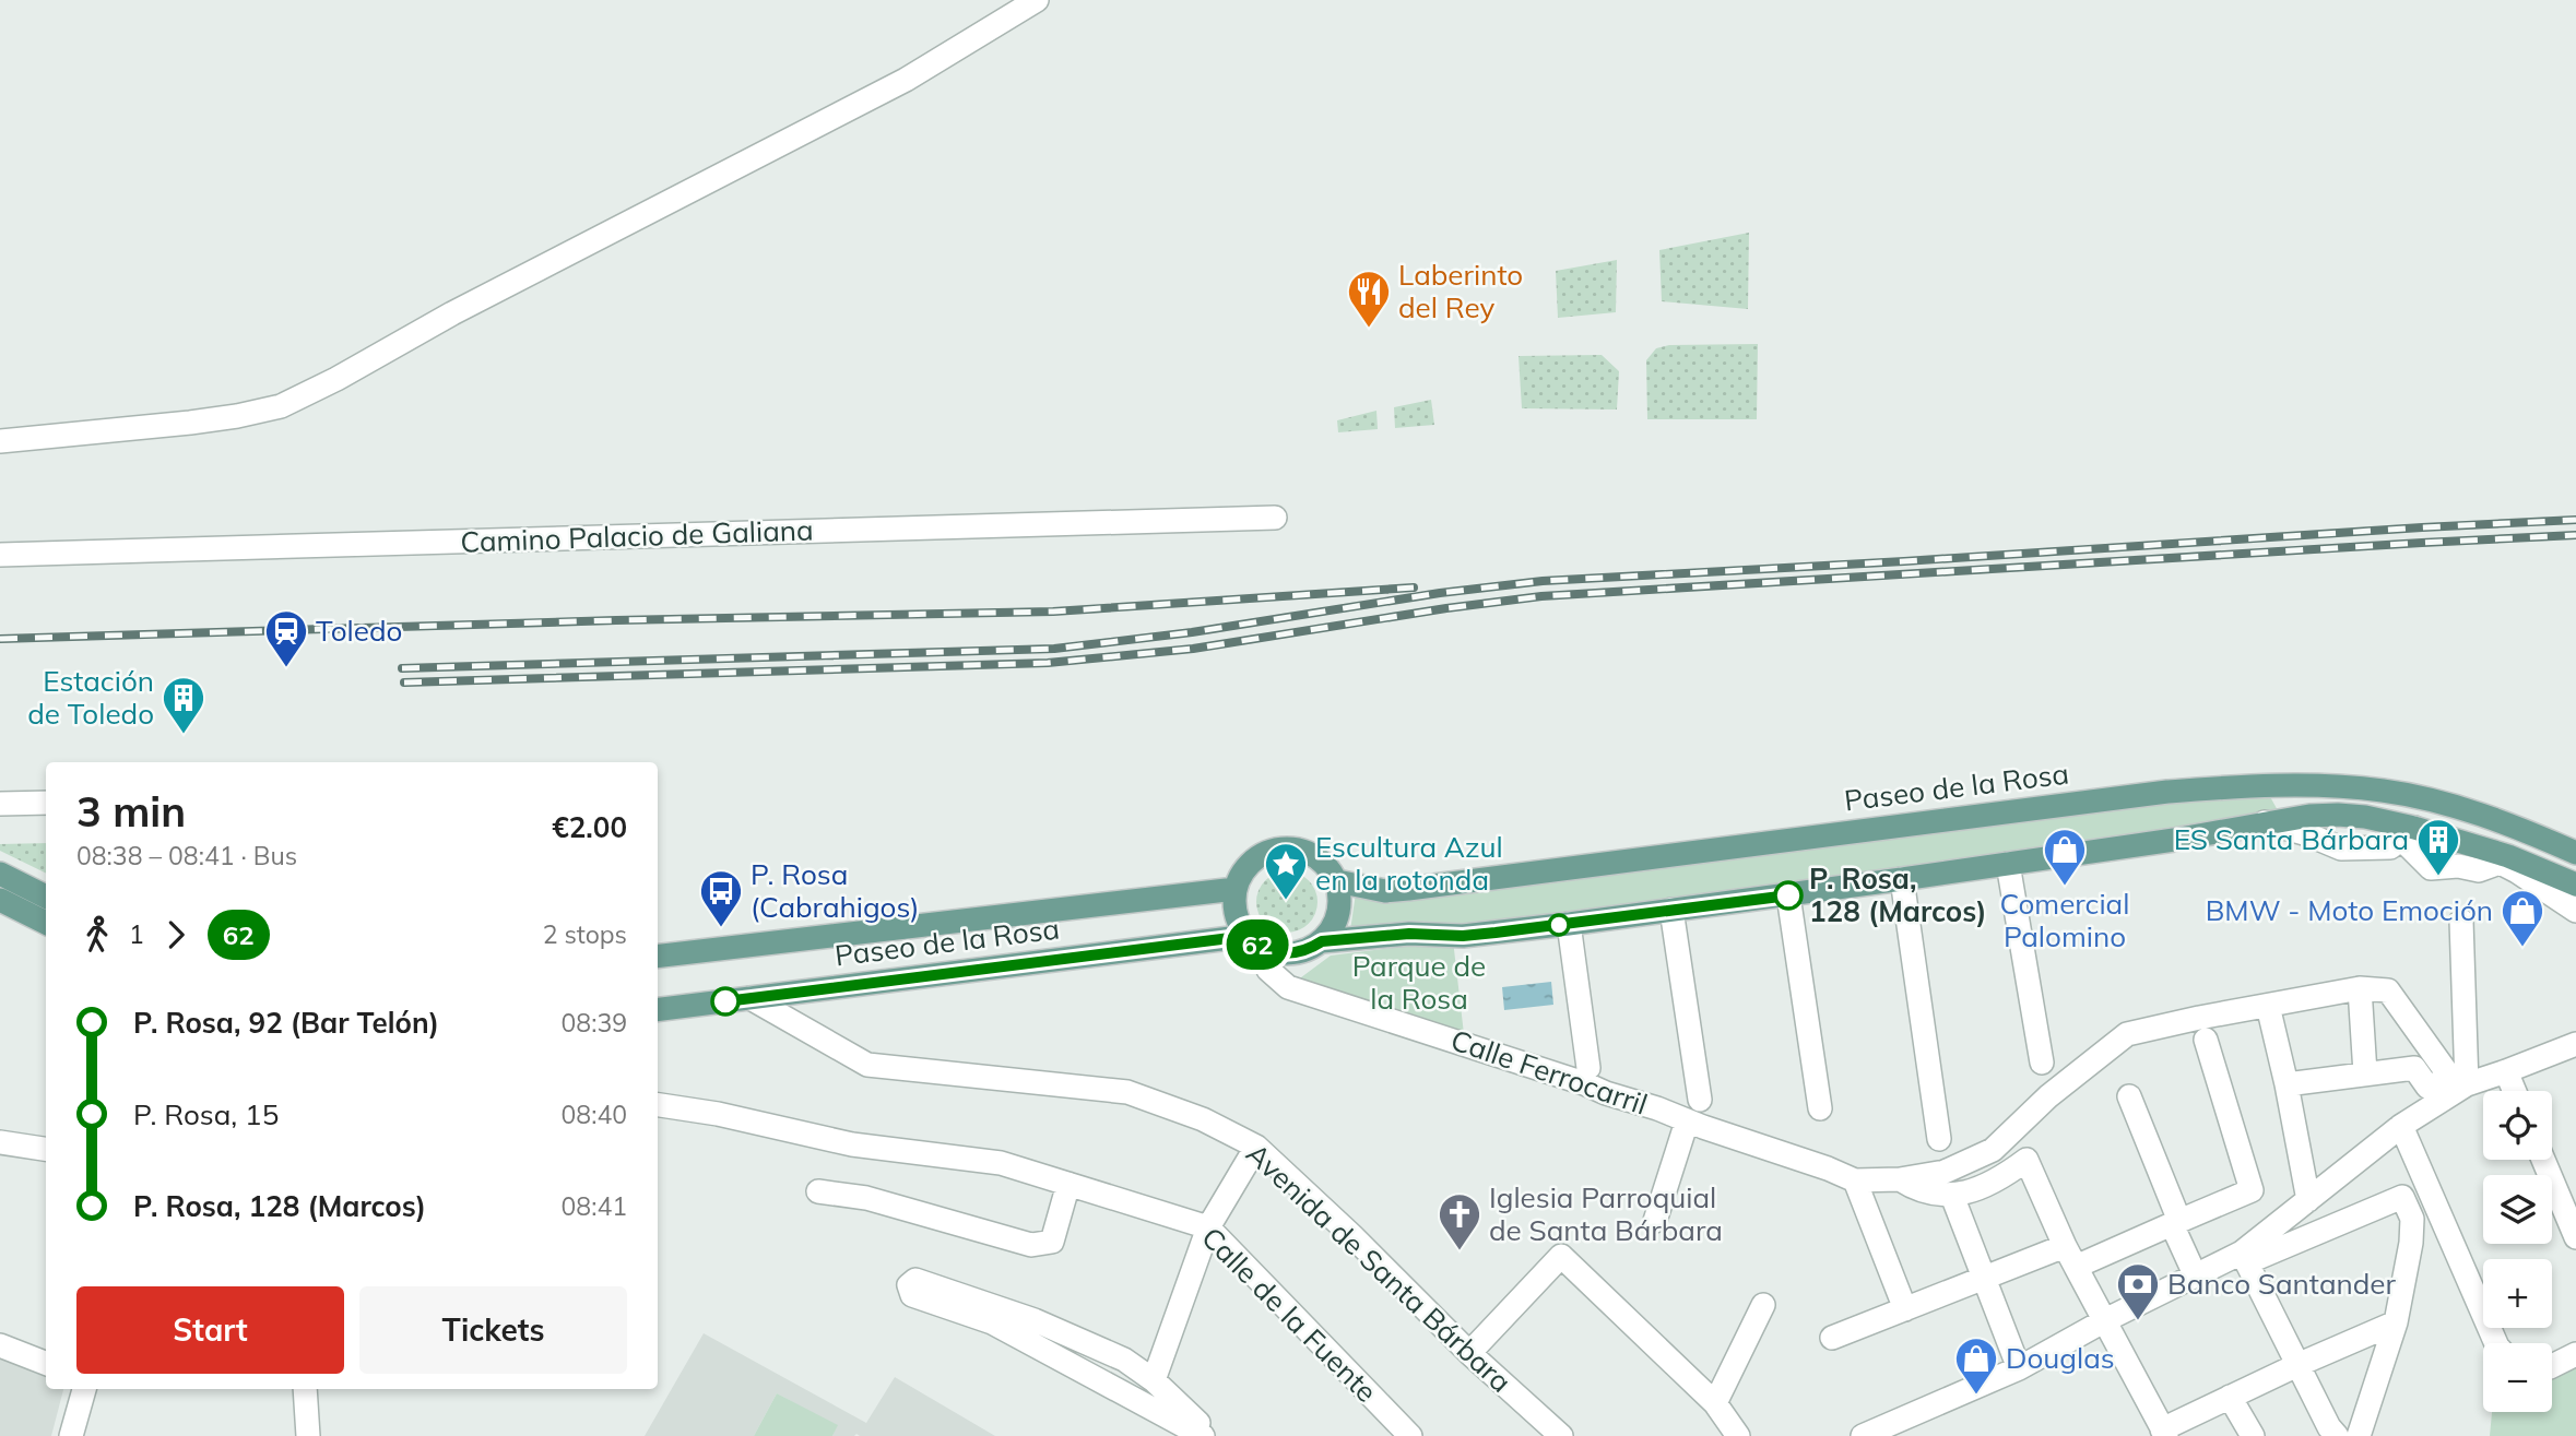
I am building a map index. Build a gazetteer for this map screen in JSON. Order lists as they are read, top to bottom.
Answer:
{
  "streets": {
    "main road": ["Paseo de la Rosa"],
    "street": [
      "Camino Palacio de Galiana",
      "Calle Ferrocarril",
      "Avenida de Santa Bárbara",
      "Calle de la Fuente"
    ]
  },
  "crossings": [
    ["Paseo de la Rosa", "Calle Ferrocarril"],
    ["Paseo de la Rosa", "Avenida de Santa Bárbara"]
  ],
  "parks": ["Parque de la Rosa"],
  "places": {
    "restaurant": ["Laberinto del Rey"],
    "station": ["Toledo"],
    "building": ["Estación de Toledo", "ES Santa Bárbara"],
    "shop": ["Comercial Palomino", "BMW - Moto Emoción", "Douglas"],
    "other": ["P. Rosa, 128 (Marcos)"],
    "place": ["Escultura Azul en la rotonda"],
    "bus stop": ["P. Rosa (Cabrahigos)"],
    "church": ["Iglesia Parroquial de Santa Bárbara"],
    "bank": ["Banco Santander"]
  },
  "lines": ["bus line 62"],
  "page": {
    "on_map": "62",
    "heading": ["3 min", "08:38 – 08:41 · Bus", "€2.00"],
    "legs": ["1", "62", "2 stops"],
    "list": [
      {
        "name": "P. Rosa, 92 (Bar Telón)",
        "value": "08:39"
      },
      {
        "name": "P. Rosa, 15",
        "value": "08:40"
      },
      {
        "name": "P. Rosa, 128 (Marcos)",
        "value": "08:41"
      }
    ],
    "map_buttons": ["+", "−"],
    "buttons": ["Start", "Tickets"]
  }
}
